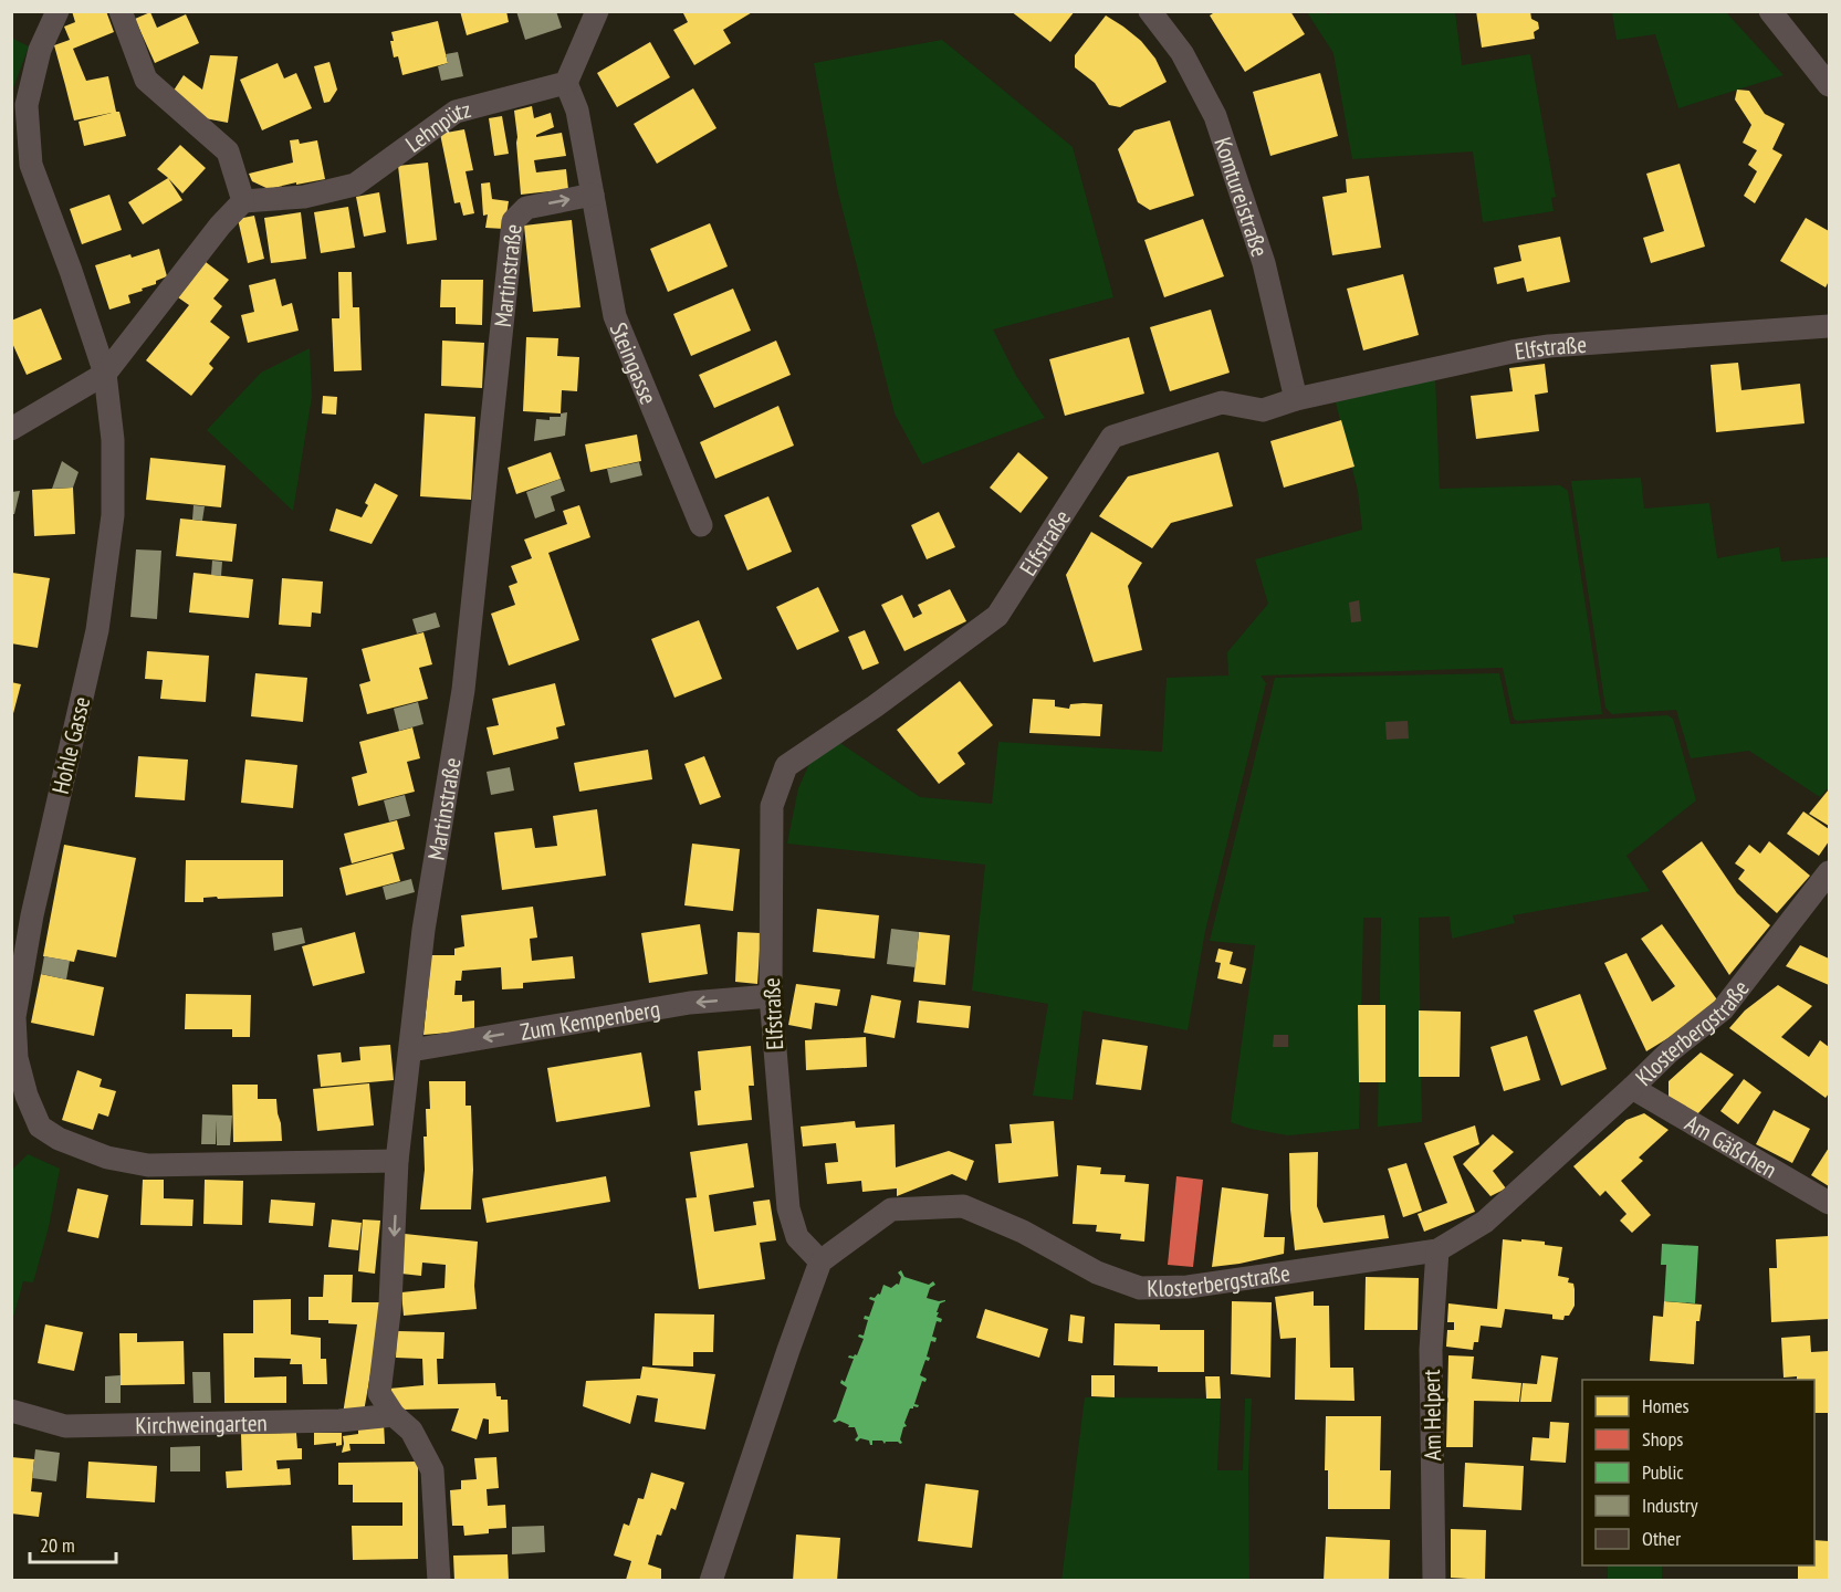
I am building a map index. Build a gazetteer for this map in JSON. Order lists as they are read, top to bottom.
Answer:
{
  "streets": {
    "street": [
      "Lehnpütz",
      "Komtureistraße",
      "Martinstraße",
      "Elfstraße",
      "Steingasse",
      "Hohle Gasse",
      "Zum Kempenberg",
      "Klosterbergstraße",
      "Am Gäßchen",
      "Am Helpert",
      "Kirchweingarten"
    ]
  },
  "crossings": [
    ["Komtureistraße", "Elfstraße"],
    ["Martinstraße", "Steingasse"],
    ["Martinstraße", "Hohle Gasse"],
    ["Martinstraße", "Zum Kempenberg"],
    ["Martinstraße", "Kirchweingarten"],
    ["Elfstraße", "Zum Kempenberg"],
    ["Elfstraße", "Klosterbergstraße"],
    ["Klosterbergstraße", "Am Gäßchen"],
    ["Klosterbergstraße", "Am Helpert"]
  ],
  "one_way": ["Zum Kempenberg"],
  "legend": [
    "Homes",
    "Shops",
    "Public",
    "Industry",
    "Other"
  ],
  "scale_bar": "20 m"
}
